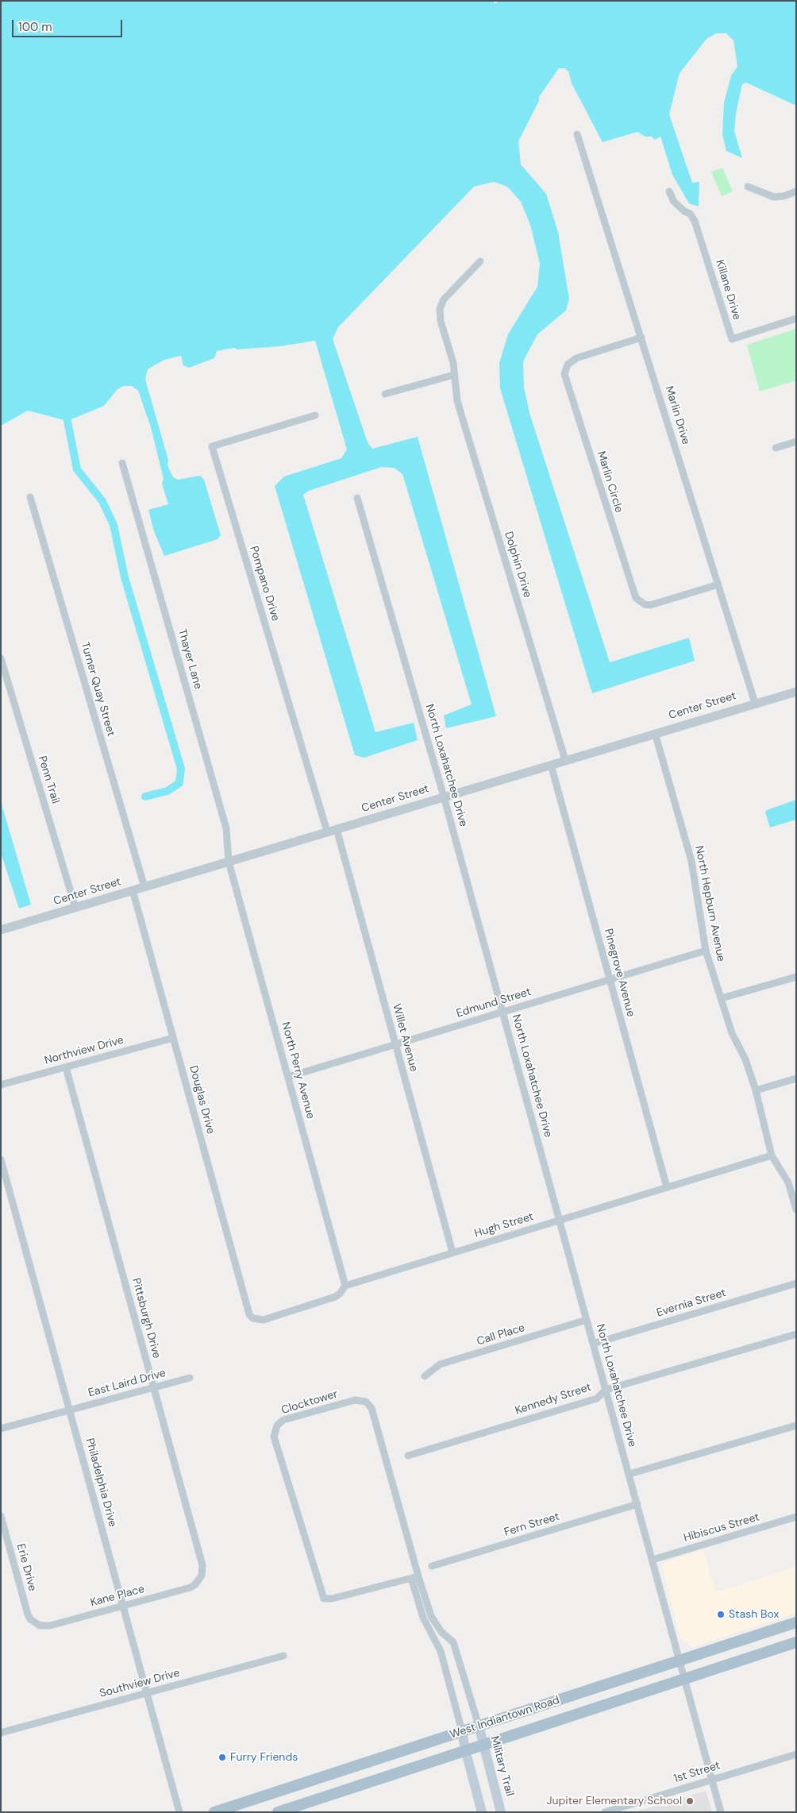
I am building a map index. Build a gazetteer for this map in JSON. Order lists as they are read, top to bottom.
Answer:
{
  "streets": {
    "main road": ["West Indiantown Road", "Military Trail"],
    "street": [
      "Killane Drive",
      "Marlin Drive",
      "Marlin Circle",
      "Dolphin Drive",
      "Pompano Drive",
      "Thayer Lane",
      "Turner Quay Street",
      "Center Street",
      "North Loxahatchee Drive",
      "Penn Trail",
      "North Hepburn Avenue",
      "Pinegrove Avenue",
      "Edmund Street",
      "Willet Avenue",
      "Northview Drive",
      "North Perry Avenue",
      "Douglas Drive",
      "Hugh Street",
      "Evernia Street",
      "Pittsburgh Drive",
      "Call Place",
      "East Laird Drive",
      "Kennedy Street",
      "Clocktower",
      "Philadelphia Drive",
      "Fern Street",
      "Hibiscus Street",
      "Erie Drive",
      "Kane Place",
      "Southview Drive",
      "1st Street"
    ]
  },
  "crossings": [
    ["Marlin Drive", "Marlin Circle"],
    ["Marlin Drive", "Center Street"],
    ["Dolphin Drive", "Center Street"],
    ["Pompano Drive", "Center Street"],
    ["Thayer Lane", "Center Street"],
    ["Thayer Lane", "North Perry Avenue"],
    ["Turner Quay Street", "Center Street"],
    ["Center Street", "North Loxahatchee Drive"],
    ["Center Street", "Penn Trail"],
    ["Center Street", "North Hepburn Avenue"],
    ["Center Street", "Pinegrove Avenue"],
    ["Center Street", "Willet Avenue"],
    ["Center Street", "North Perry Avenue"],
    ["Center Street", "Douglas Drive"],
    ["North Loxahatchee Drive", "Edmund Street"],
    ["North Loxahatchee Drive", "Hugh Street"],
    ["North Loxahatchee Drive", "Evernia Street"],
    ["North Loxahatchee Drive", "Call Place"],
    ["North Loxahatchee Drive", "Kennedy Street"],
    ["North Loxahatchee Drive", "Fern Street"],
    ["North Loxahatchee Drive", "Hibiscus Street"],
    ["North Loxahatchee Drive", "West Indiantown Road"],
    ["North Loxahatchee Drive", "1st Street"],
    ["North Hepburn Avenue", "Edmund Street"],
    ["North Hepburn Avenue", "Hugh Street"],
    ["Pinegrove Avenue", "Edmund Street"],
    ["Pinegrove Avenue", "Hugh Street"],
    ["Edmund Street", "Willet Avenue"],
    ["Edmund Street", "North Perry Avenue"],
    ["Willet Avenue", "Hugh Street"],
    ["Northview Drive", "Douglas Drive"],
    ["Northview Drive", "Pittsburgh Drive"],
    ["North Perry Avenue", "Hugh Street"],
    ["Douglas Drive", "Hugh Street"],
    ["Pittsburgh Drive", "East Laird Drive"],
    ["Pittsburgh Drive", "Kane Place"],
    ["East Laird Drive", "Philadelphia Drive"],
    ["Clocktower", "West Indiantown Road"],
    ["Clocktower", "Military Trail"],
    ["Philadelphia Drive", "Kane Place"],
    ["Philadelphia Drive", "Southview Drive"],
    ["Erie Drive", "Kane Place"],
    ["West Indiantown Road", "Military Trail"]
  ],
  "places": ["Stash Box", "Furry Friends", "Jupiter Elementary School"],
  "scale_bar": "100 m"
}
